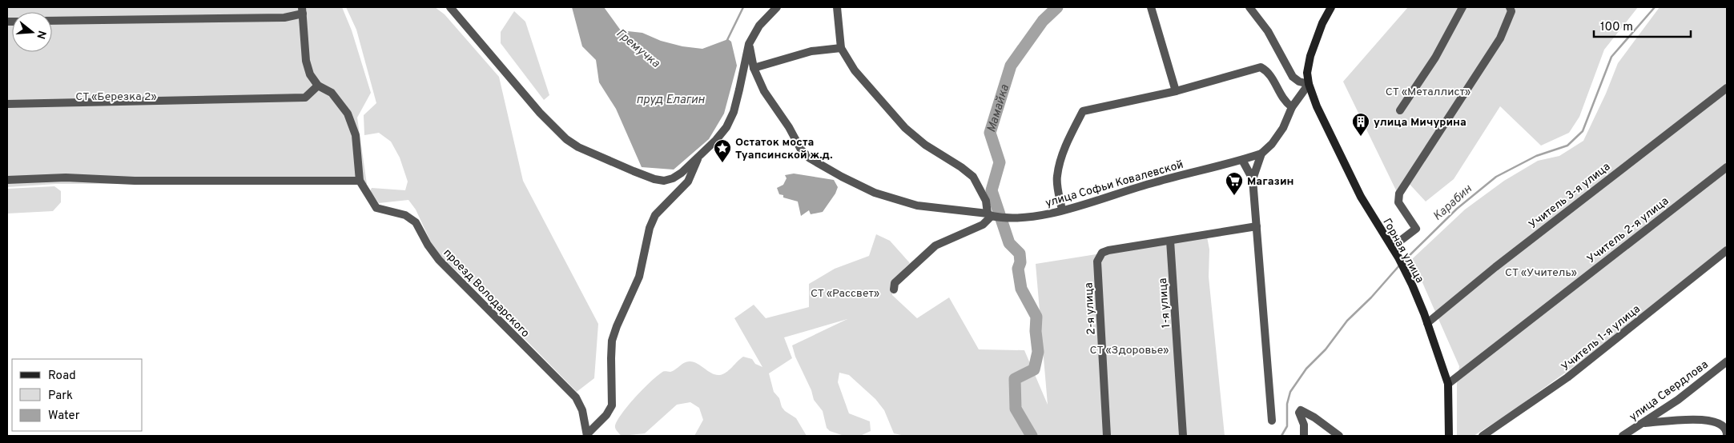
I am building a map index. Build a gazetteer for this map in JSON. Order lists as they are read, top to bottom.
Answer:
{
  "streets": {
    "street": [
      "улица Софьи Ковалевской",
      "Учитель 3-я улица",
      "Учитель 2-я улица",
      "Горная улица",
      "проезд Володарского",
      "1-я улица",
      "2-я улица",
      "Учитель 1-я улица",
      "улица Свердлова"
    ]
  },
  "crossings": [
    ["Учитель 3-я улица", "Горная улица"],
    ["Учитель 2-я улица", "Горная улица"],
    ["1-я улица", "2-я улица"]
  ],
  "water": [
    "Гремучка",
    "пруд Елагин",
    "Мамайка",
    "Карабин"
  ],
  "parks": [
    "СТ «Металлист»",
    "СТ «Березка 2»",
    "СТ «Учитель»",
    "СТ «Рассвет»",
    "СТ «Здоровье»"
  ],
  "places": {
    "building": ["улица Мичурина"],
    "place": ["Остаток моста Туапсинской ж.д."],
    "supermarket": ["Магазин"]
  },
  "legend": ["Road", "Park", "Water"],
  "scale_bar": "100 m",
  "north": "right"
}
